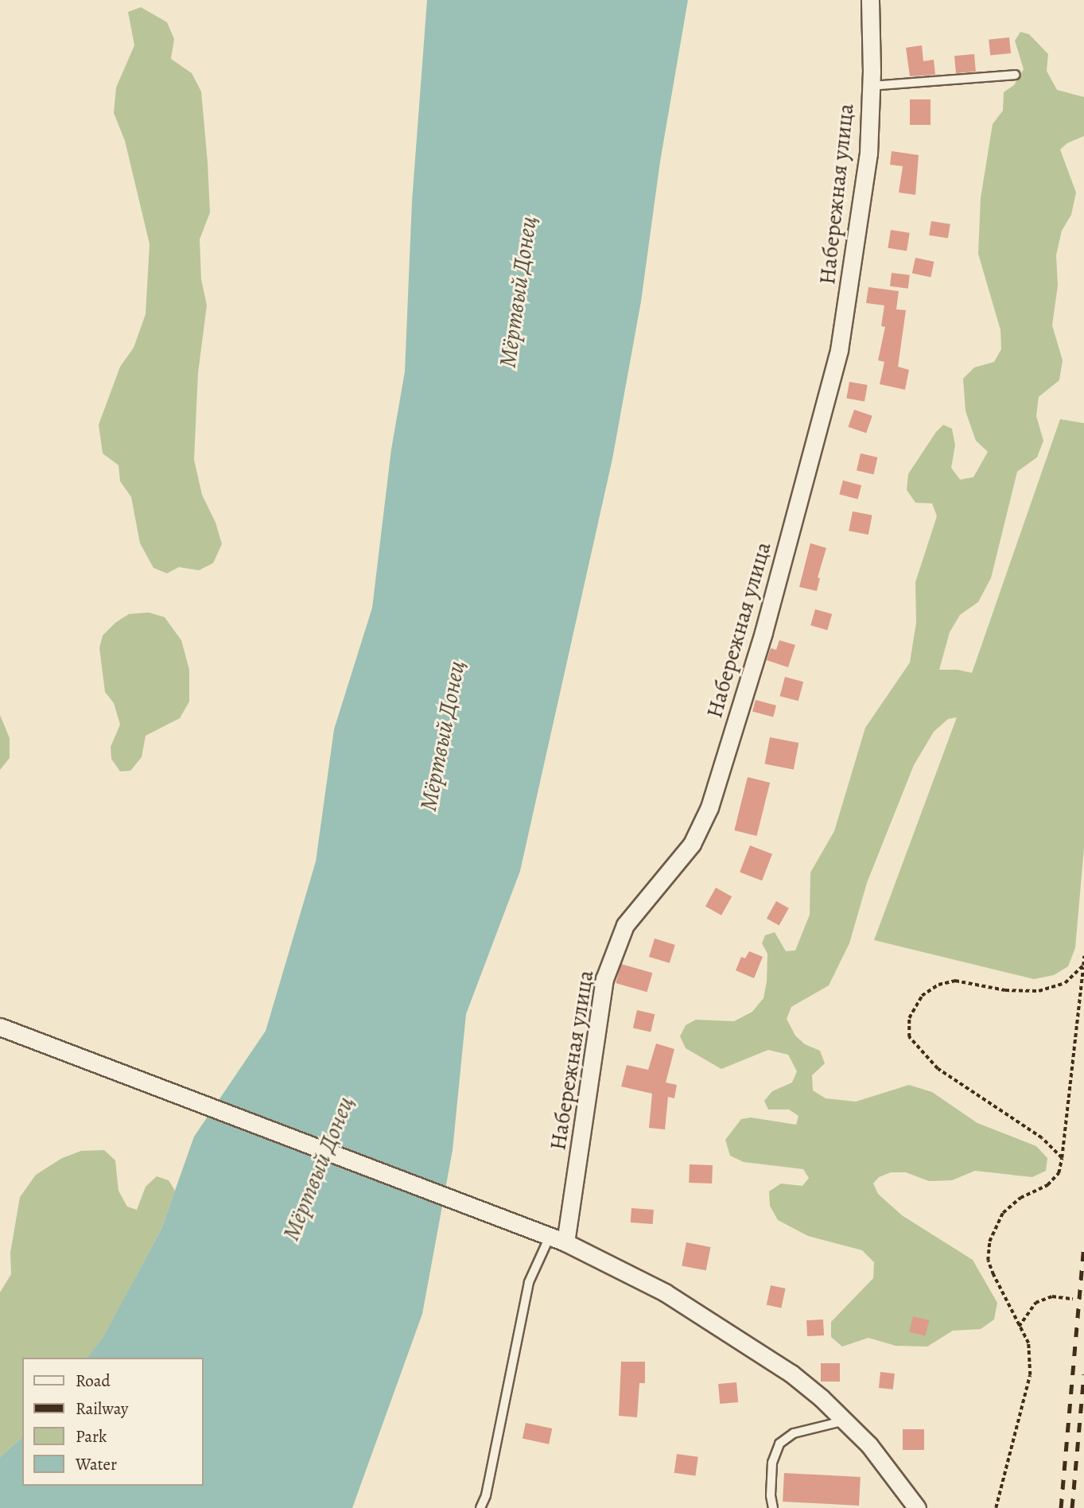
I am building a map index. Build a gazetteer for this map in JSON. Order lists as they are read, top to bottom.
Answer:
{
  "streets": {
    "street": ["Набережная улица"]
  },
  "water": ["Мёртвый Донец"],
  "legend": [
    "Road",
    "Railway",
    "Park",
    "Water"
  ]
}
